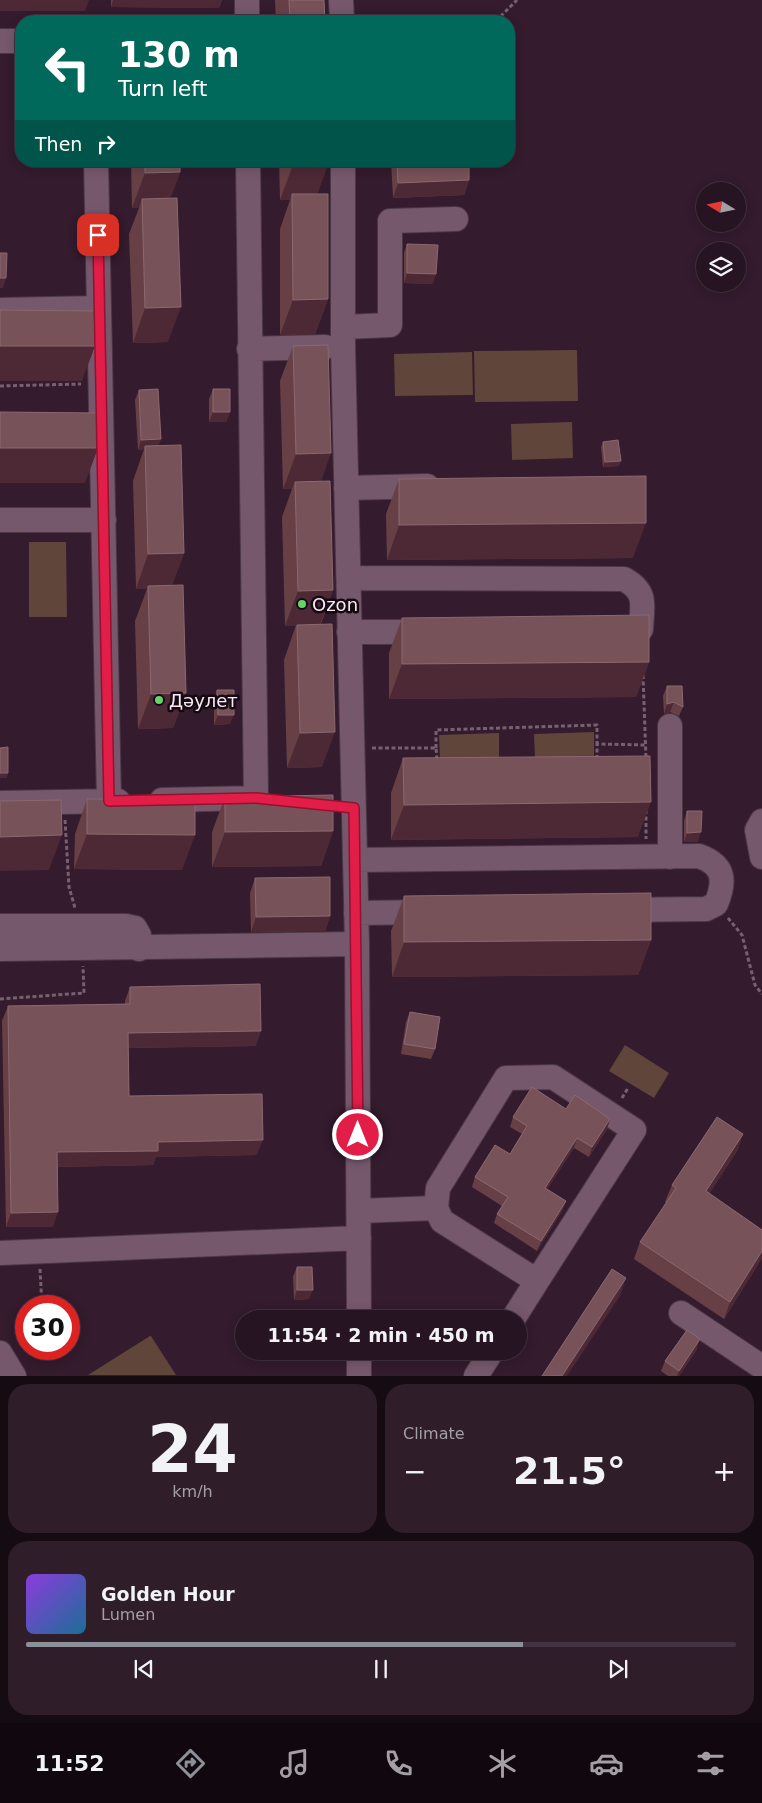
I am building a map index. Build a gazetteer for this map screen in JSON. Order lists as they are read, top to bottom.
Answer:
{
  "places": ["Ozon", "Дәулет"],
  "north": "left",
  "page": {
    "turn": ["130 m", "Turn left"],
    "then": "Then",
    "limit": "30",
    "trip": "11:54 · 2 min · 450 m",
    "tile": [
      ["24", "km/h"],
      "Climate"
    ],
    "heat": ["−", "21.5°", "+"],
    "song": ["Golden Hour", "Lumen"],
    "tabs": "11:52"
  }
}
